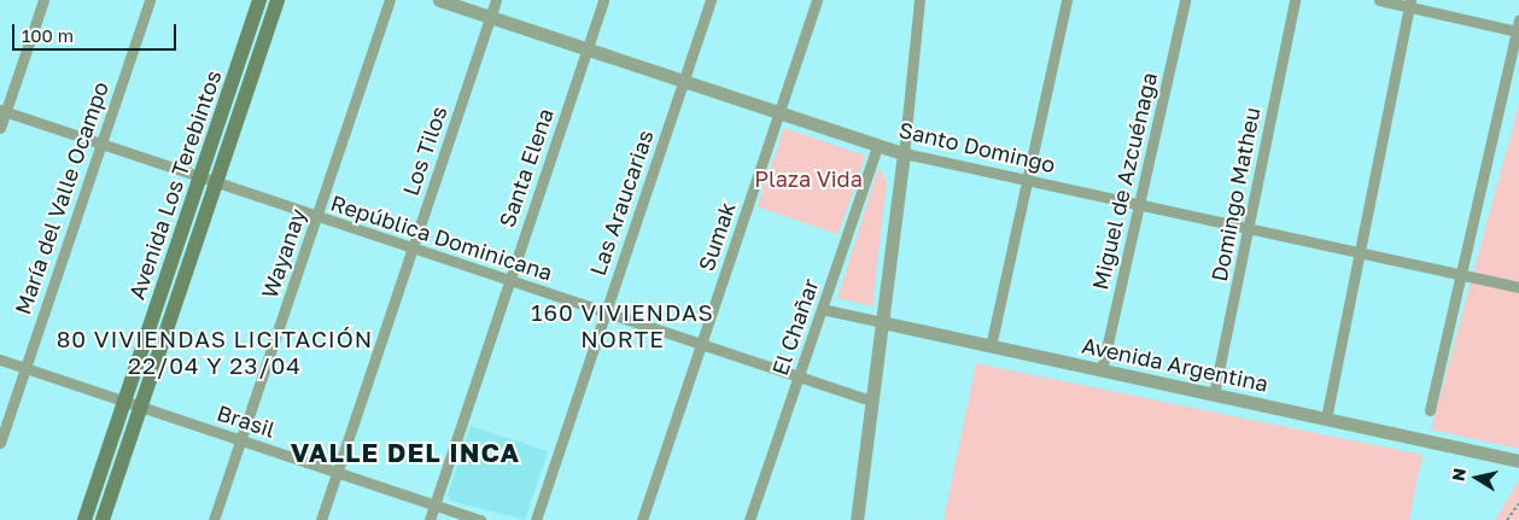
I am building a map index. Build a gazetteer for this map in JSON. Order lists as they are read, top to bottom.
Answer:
{
  "streets": {
    "main road": ["Avenida Los Terebintos"],
    "street": [
      "Santo Domingo",
      "Los Tilos",
      "Santa Elena",
      "Miguel de Azcuénaga",
      "Domingo Matheu",
      "María del Valle Ocampo",
      "Las Araucarias",
      "Sumak",
      "República Dominicana",
      "Wayanay",
      "El Chañar",
      "Avenida Argentina",
      "Brasil"
    ]
  },
  "crossings": [
    ["Santo Domingo", "Los Tilos"],
    ["Santo Domingo", "Santa Elena"],
    ["Santo Domingo", "Miguel de Azcuénaga"],
    ["Santo Domingo", "Domingo Matheu"],
    ["Santo Domingo", "Las Araucarias"],
    ["Santo Domingo", "Sumak"],
    ["Santo Domingo", "El Chañar"],
    ["Los Tilos", "República Dominicana"],
    ["Los Tilos", "Brasil"],
    ["Santa Elena", "República Dominicana"],
    ["Santa Elena", "Brasil"],
    ["Miguel de Azcuénaga", "Avenida Argentina"],
    ["Avenida Los Terebintos", "República Dominicana"],
    ["Avenida Los Terebintos", "Brasil"],
    ["Domingo Matheu", "Avenida Argentina"],
    ["María del Valle Ocampo", "República Dominicana"],
    ["María del Valle Ocampo", "Brasil"],
    ["Las Araucarias", "República Dominicana"],
    ["Sumak", "República Dominicana"],
    ["República Dominicana", "Wayanay"],
    ["República Dominicana", "El Chañar"],
    ["Wayanay", "Brasil"],
    ["El Chañar", "Avenida Argentina"]
  ],
  "districts": ["160 VIVIENDAS NORTE", "80 VIVIENDAS LICITACIÓN 22/04 Y 23/04", "VALLE DEL INCA"],
  "parks": ["Plaza Vida"],
  "scale_bar": "100 m",
  "north": "left"
}
